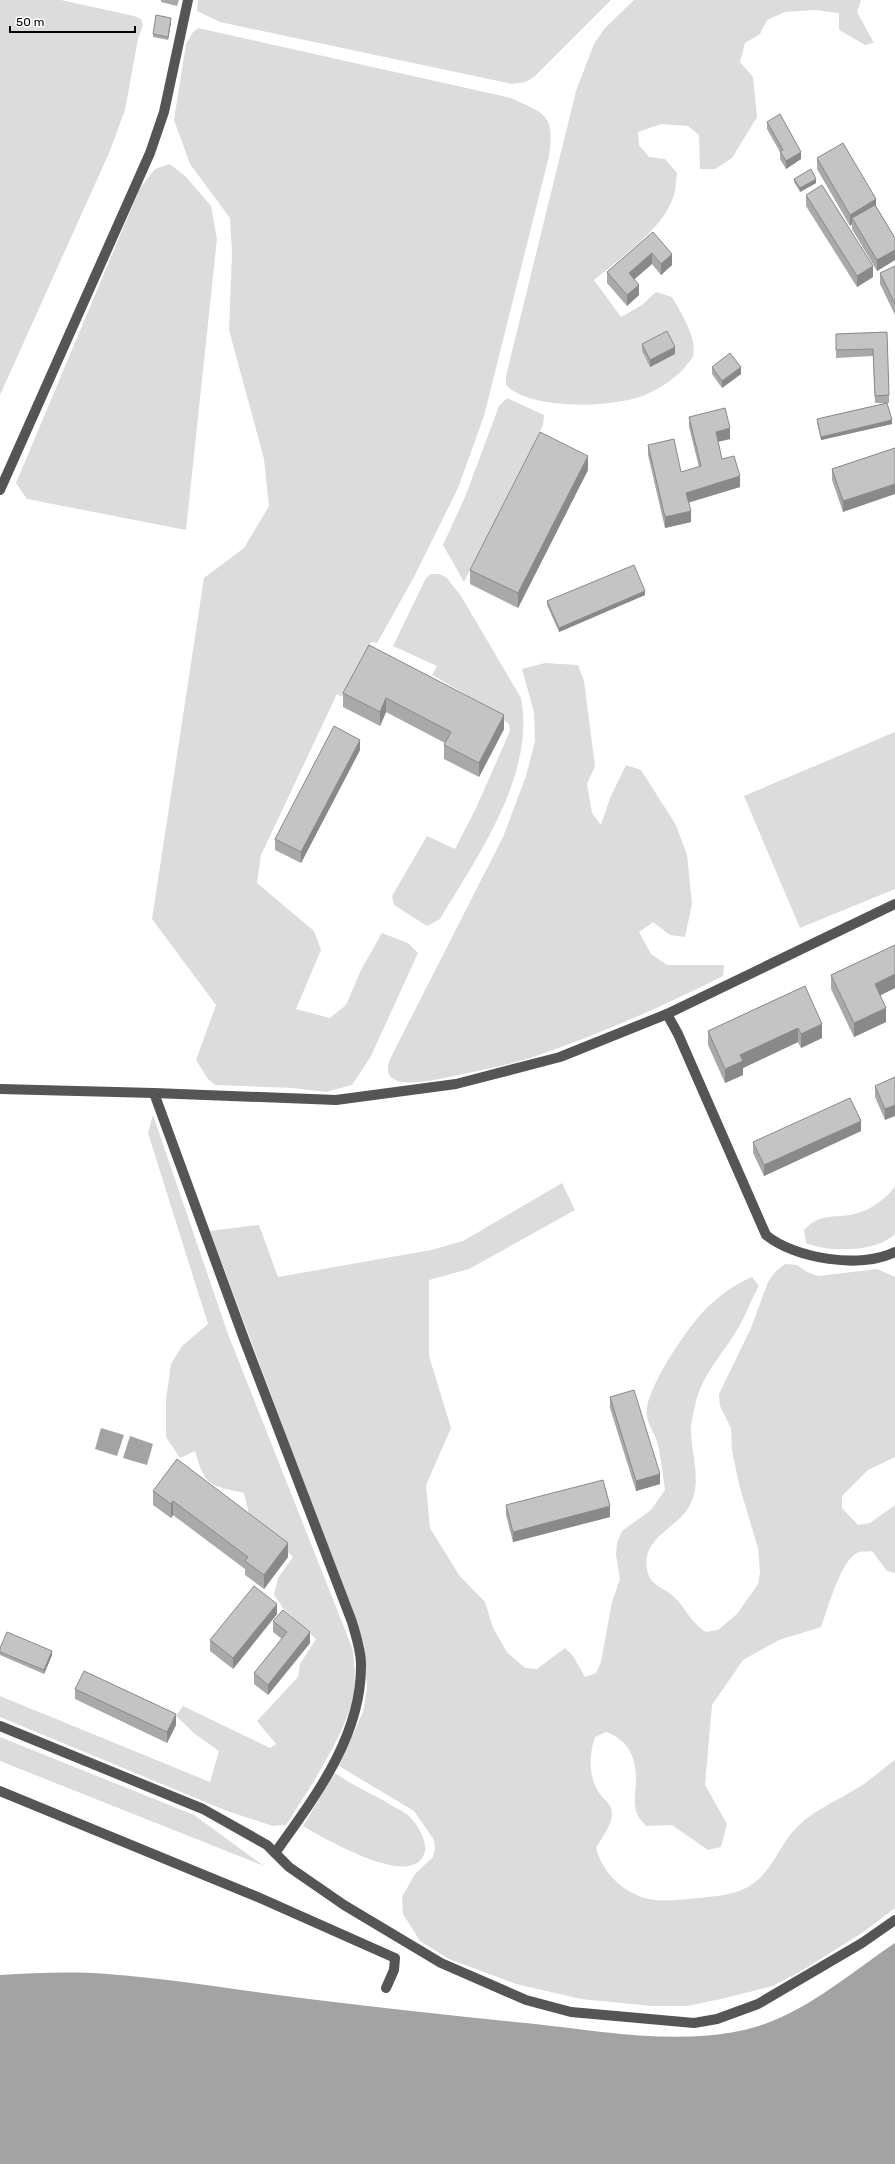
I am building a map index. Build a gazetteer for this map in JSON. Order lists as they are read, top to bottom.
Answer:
{
  "scale_bar": "50 m"
}
